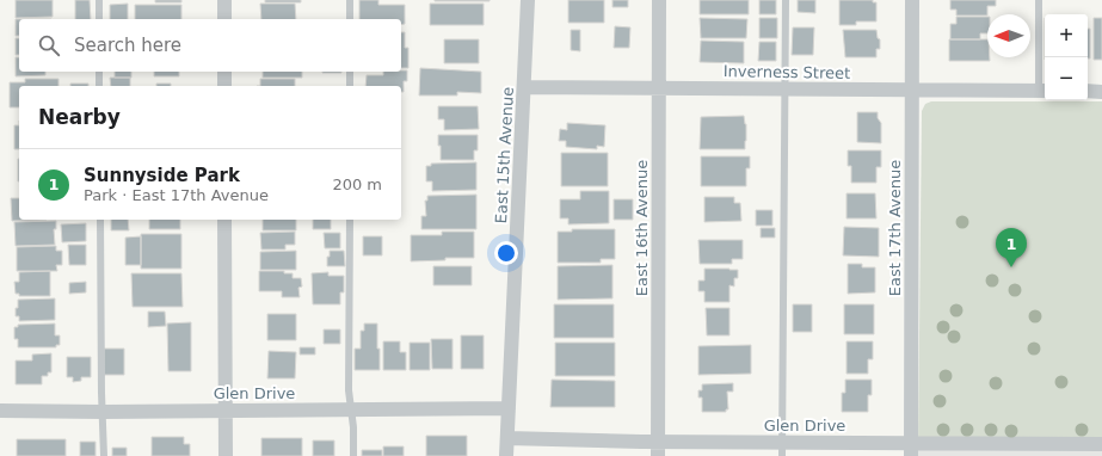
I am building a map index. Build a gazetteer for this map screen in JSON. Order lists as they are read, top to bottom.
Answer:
{
  "streets": {
    "street": [
      "Inverness Street",
      "East 15th Avenue",
      "East 16th Avenue",
      "East 17th Avenue",
      "Glen Drive"
    ]
  },
  "crossings": [
    ["Inverness Street", "East 15th Avenue"],
    ["Inverness Street", "East 16th Avenue"],
    ["Inverness Street", "East 17th Avenue"],
    ["East 15th Avenue", "Glen Drive"],
    ["East 16th Avenue", "Glen Drive"],
    ["East 17th Avenue", "Glen Drive"]
  ],
  "north": "left",
  "page": {
    "map_buttons": ["+", "−"],
    "search": "Search here",
    "heading": "Nearby",
    "list": [
      {
        "mark": "1",
        "name": "Sunnyside Park",
        "note": "Park · East 17th Avenue",
        "value": "200 m"
      }
    ],
    "pins": "1"
  }
}
